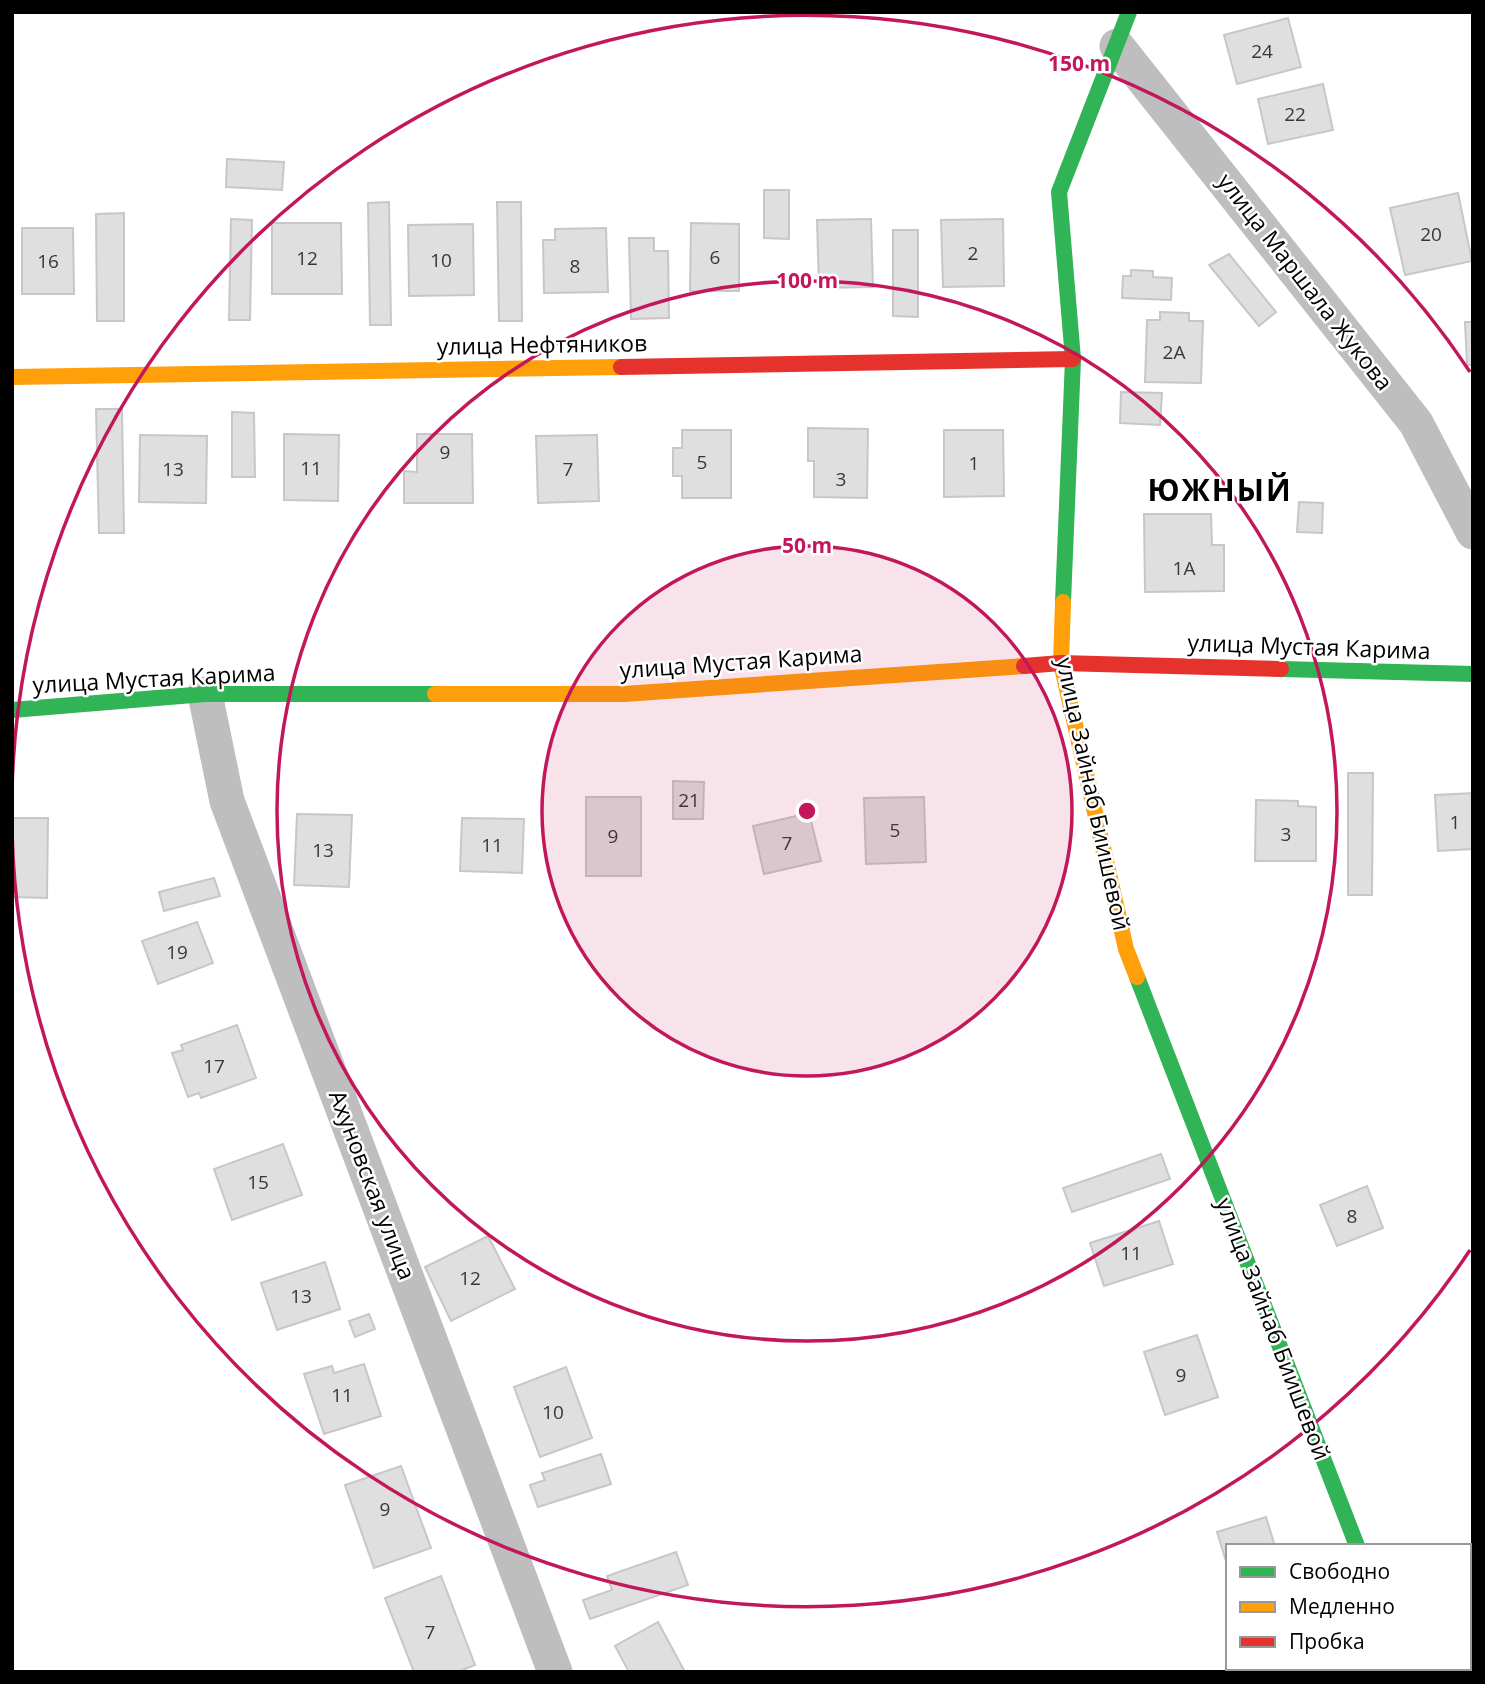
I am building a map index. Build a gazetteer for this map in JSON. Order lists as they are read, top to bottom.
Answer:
{
  "streets": {
    "street": [
      "улица Маршала Жукова",
      "улица Нефтяников",
      "улица Мустая Карима",
      "улица Зайнаб Биишевой",
      "Ахуновская улица"
    ]
  },
  "crossings": [
    ["улица Маршала Жукова", "улица Зайнаб Биишевой"],
    ["улица Нефтяников", "улица Зайнаб Биишевой"],
    ["улица Мустая Карима", "улица Зайнаб Биишевой"],
    ["улица Мустая Карима", "Ахуновская улица"]
  ],
  "districts": ["ЮЖНЫЙ"],
  "house_numbers": [
    "24",
    "22",
    "20",
    "2",
    "6",
    "12",
    "10",
    "16",
    "8",
    "2А",
    "9",
    "5",
    "1",
    "11",
    "13",
    "7",
    "3",
    "1А",
    "21",
    "1",
    "5",
    "3",
    "9",
    "7",
    "11",
    "13",
    "19",
    "17",
    "15",
    "8",
    "11",
    "12",
    "13",
    "9",
    "11",
    "10",
    "9",
    "7"
  ],
  "legend": ["Свободно", "Медленно", "Пробка"],
  "rings": ["150 m", "100 m", "50 m"]
}
